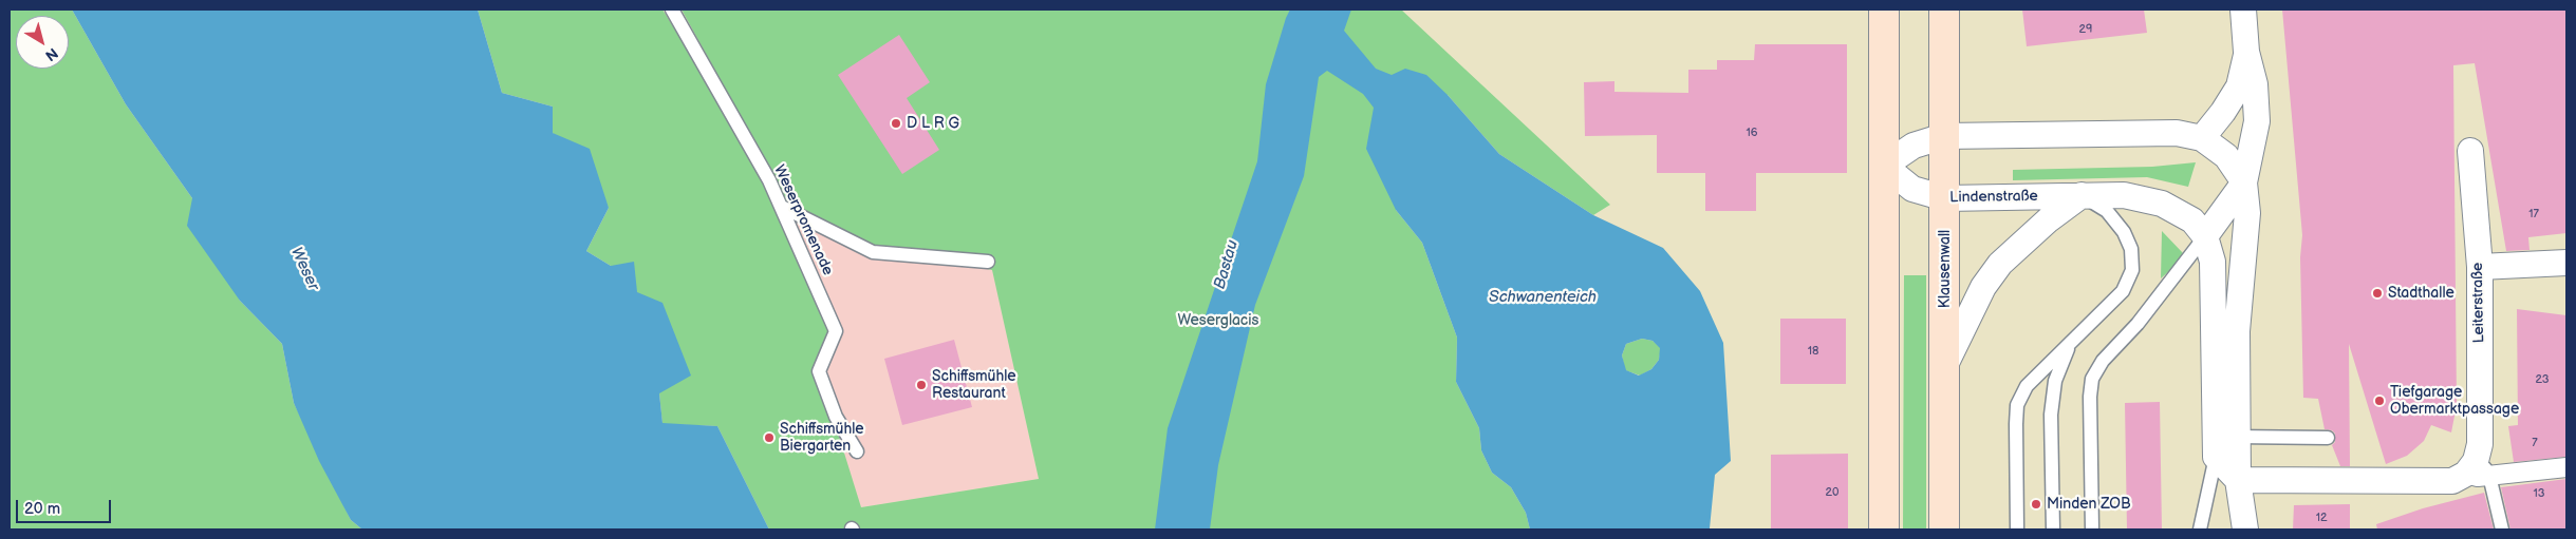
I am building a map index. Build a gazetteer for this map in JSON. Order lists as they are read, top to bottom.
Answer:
{
  "streets": {
    "main road": ["Klausenwall"],
    "street": ["Lindenstraße", "Leiterstraße"],
    "lane": ["Weserpromenade"]
  },
  "crossings": [
    ["Lindenstraße", "Klausenwall"]
  ],
  "water": ["Bastau", "Weser", "Schwanenteich"],
  "parks": ["Weserglacis"],
  "places": [
    "D L R G",
    "Stadthalle",
    "Schiffsmühle Restaurant",
    "Tiefgarage Obermarktpassage",
    "Schiffsmühle Biergarten",
    "Minden ZOB"
  ],
  "house_numbers": [
    "29",
    "16",
    "17",
    "18",
    "23",
    "7",
    "20",
    "13",
    "12"
  ],
  "scale_bar": "20 m",
  "north": "bottom right"
}
